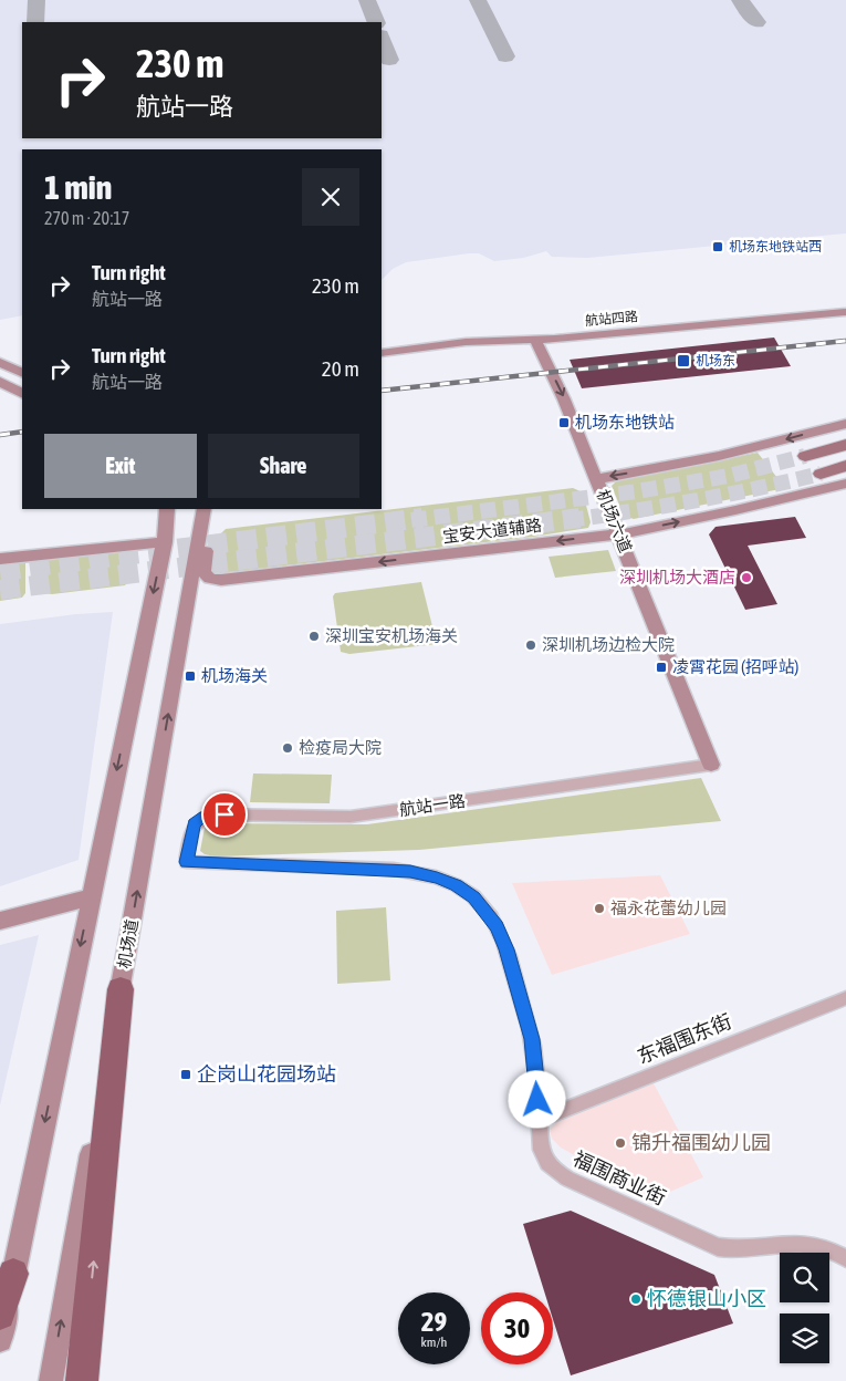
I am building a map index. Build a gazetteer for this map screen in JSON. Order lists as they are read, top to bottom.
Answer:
{
  "streets": {
    "main road": [
      "航站四路",
      "机场六道",
      "宝安大道辅路",
      "机场道"
    ],
    "street": ["航站一路", "东福围东街", "福围商业街"]
  },
  "crossings": [
    ["航站四路", "机场六道"],
    ["机场六道", "宝安大道辅路"],
    ["机场六道", "航站一路"],
    ["航站一路", "福围商业街"],
    ["东福围东街", "福围商业街"]
  ],
  "places": {
    "transit": [
      "机场东地铁站西",
      "机场东",
      "机场东地铁站",
      "凌霄花园 (招呼站)",
      "机场海关",
      "企岗山花园场站"
    ],
    "other": [
      "深圳机场大酒店",
      "深圳宝安机场海关",
      "深圳机场边检大院",
      "检疫局大院",
      "福永花蕾幼儿园",
      "锦升福围幼儿园",
      "怀德银山小区"
    ]
  },
  "page": {
    "turn": ["230 m", "航站一路"],
    "heading": ["1 min", "270 m · 20:17"],
    "list": [
      {
        "name": "Turn right",
        "note": "航站一路",
        "value": "230 m"
      },
      {
        "name": "Turn right",
        "note": "航站一路",
        "value": "20 m"
      }
    ],
    "buttons": ["Exit", "Share"],
    "speed": "29 km/h",
    "limit": "30"
  }
}
